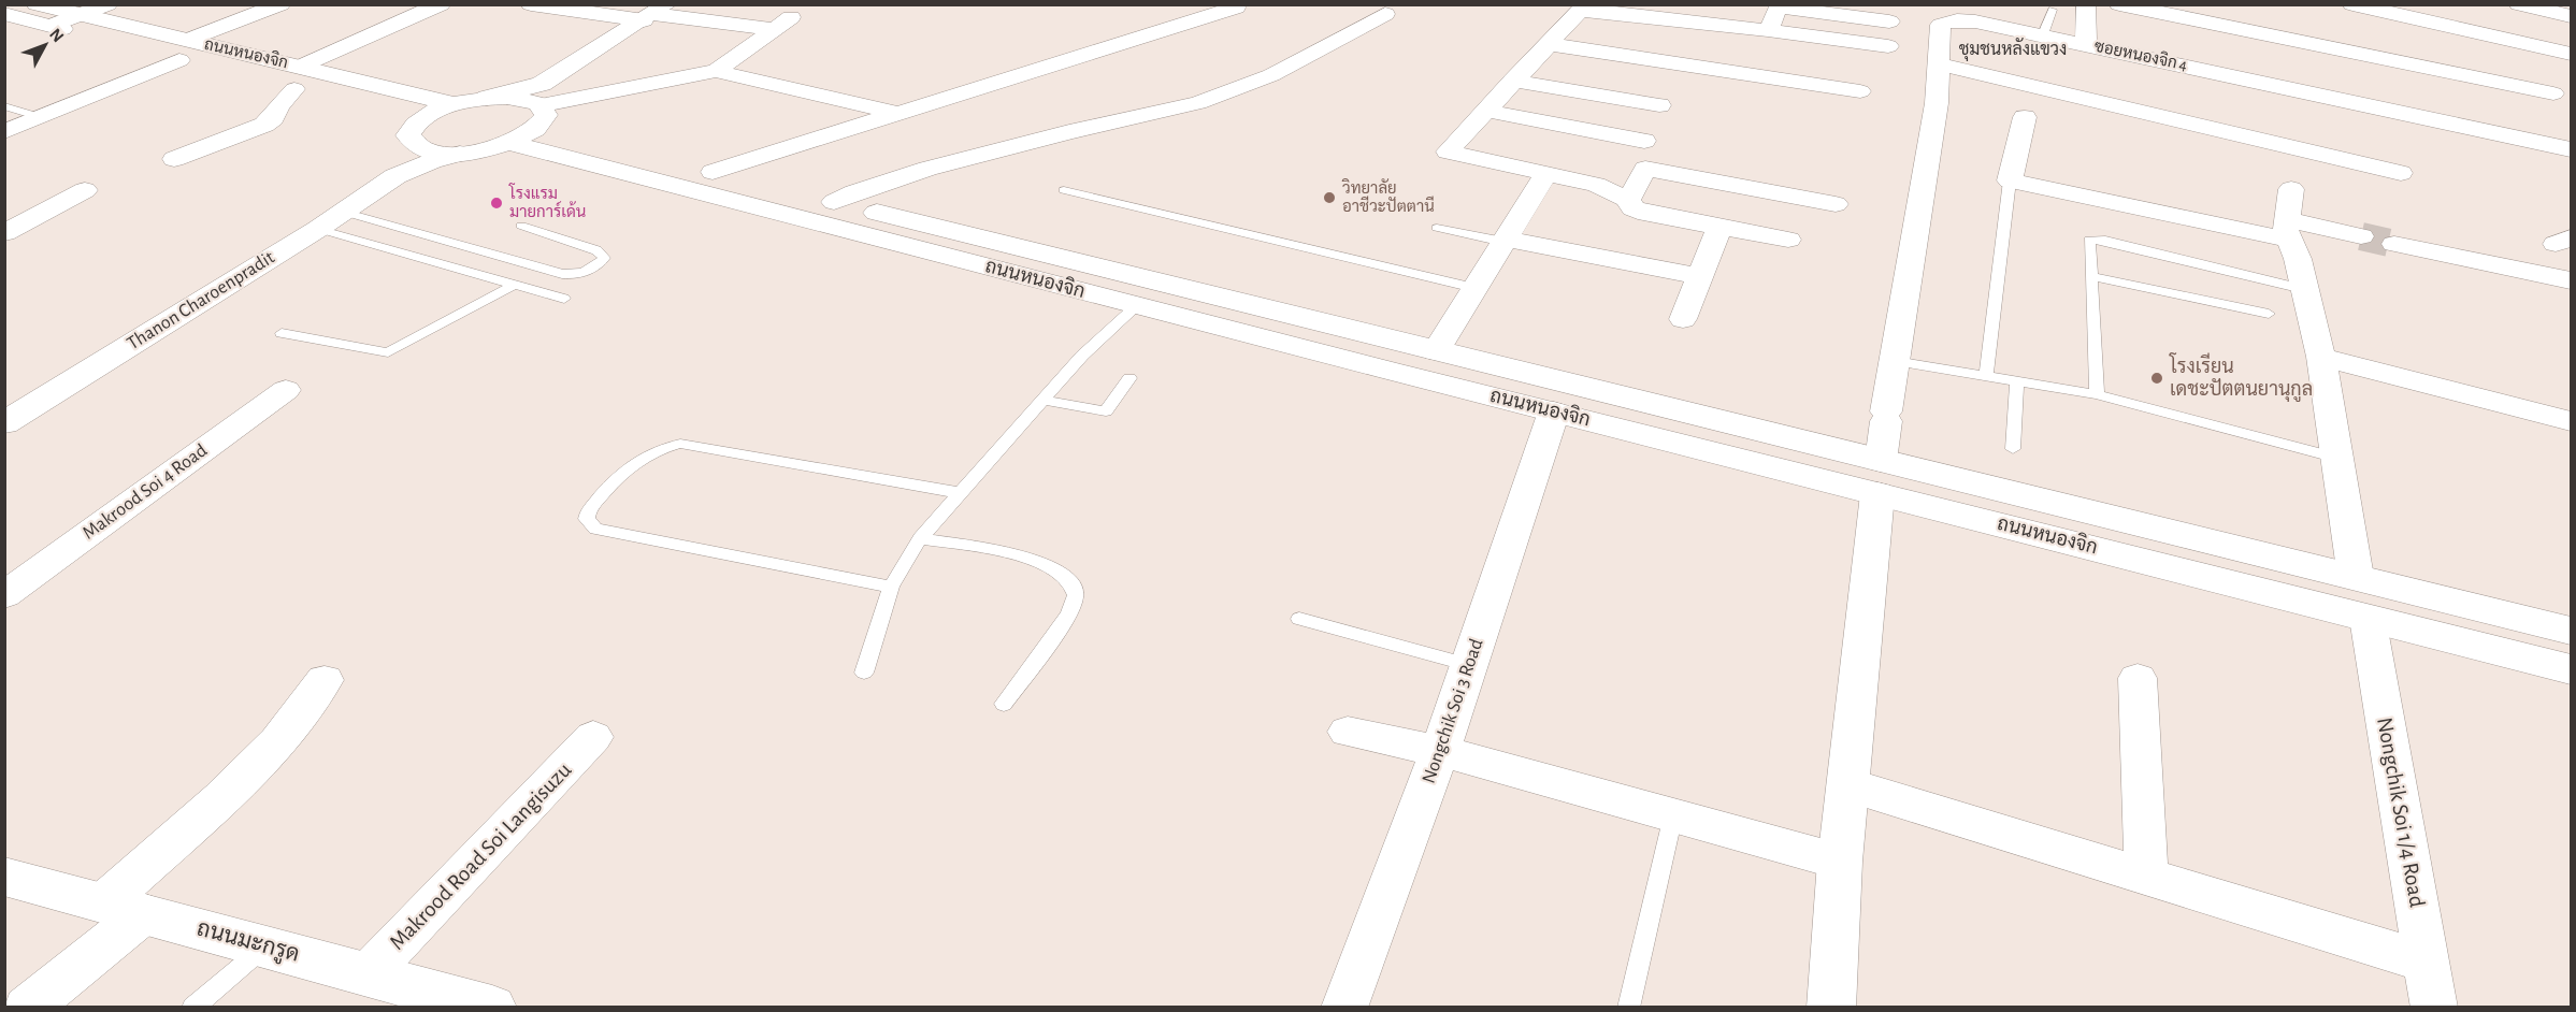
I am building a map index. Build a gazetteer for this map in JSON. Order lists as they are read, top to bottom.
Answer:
{
  "streets": {
    "main road": ["ถนนหนองจิก", "Thanon Charoenpradit", "ถนนมะกรูด"],
    "street": [
      "ซอยหนองจิก 4",
      "Makrood Soi 4 Road",
      "Nongchik Soi 3 Road",
      "Nongchik Soi 1/4 Road",
      "Makrood Road Soi Langisuzu"
    ]
  },
  "crossings": [
    ["ถนนหนองจิก", "ซอยหนองจิก 4"],
    ["ถนนหนองจิก", "Nongchik Soi 3 Road"],
    ["ถนนหนองจิก", "Nongchik Soi 1/4 Road"],
    ["Makrood Road Soi Langisuzu", "ถนนมะกรูด"]
  ],
  "districts": ["ชุมชนหลังแขวง"],
  "places": ["วิทยาลัย อาชีวะปัตตานี", "โรงแรม มายการ์เด้น", "โรงเรียน เดชะปัตตนยานุกูล"],
  "north": "top right"
}
